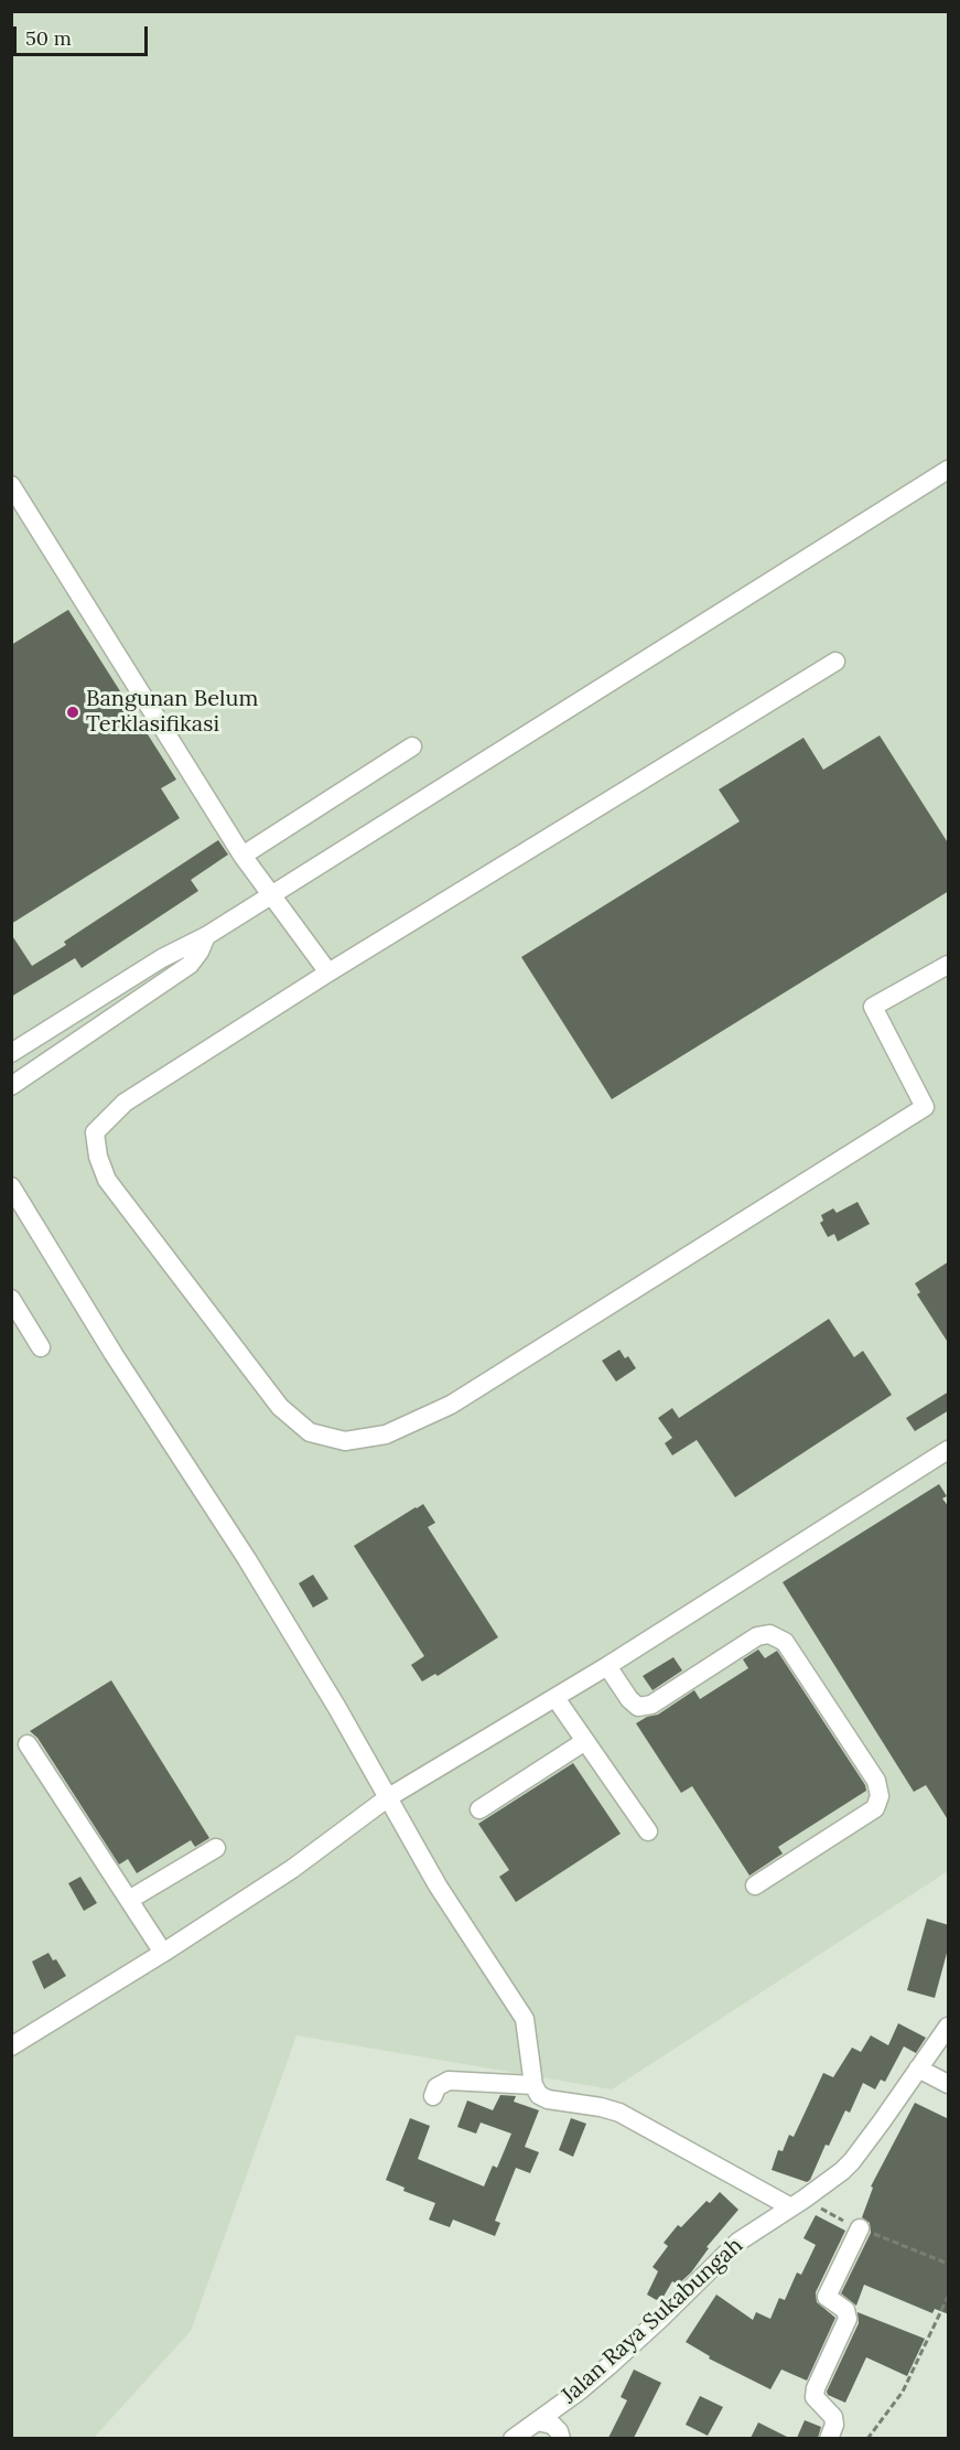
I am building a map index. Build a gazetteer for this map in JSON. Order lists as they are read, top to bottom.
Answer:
{
  "streets": {
    "street": ["Jalan Raya Sukabungah"]
  },
  "places": ["Bangunan Belum Terklasifikasi"],
  "scale_bar": "50 m"
}
